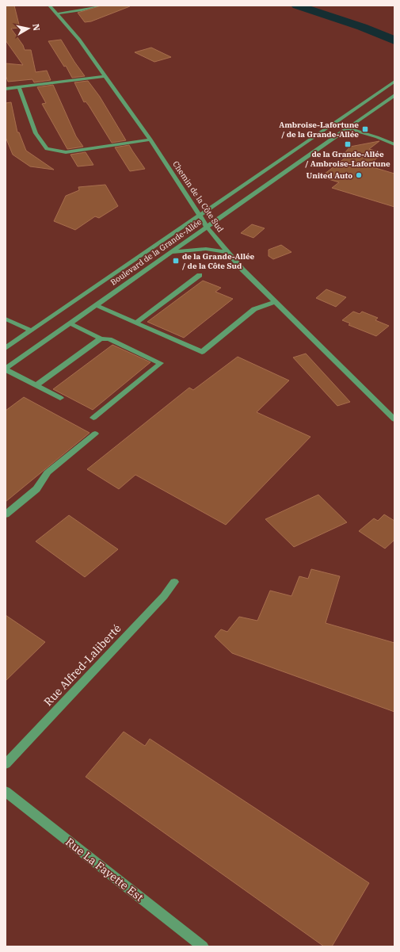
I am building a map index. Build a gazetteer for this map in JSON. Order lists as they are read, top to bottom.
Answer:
{
  "streets": {
    "street": [
      "Chemin de la Côte Sud",
      "Boulevard de la Grande-Allée",
      "Rue Alfred-Laliberté",
      "Rue La Fayette Est"
    ]
  },
  "crossings": [
    ["Chemin de la Côte Sud", "Boulevard de la Grande-Allée"]
  ],
  "places": {
    "transit": ["Ambroise-Lafortune / de la Grande-Allée", "de la Grande-Allée / Ambroise-Lafortune", "de la Grande-Allée / de la Côte Sud"],
    "other": ["United Auto"]
  },
  "north": "right"
}
